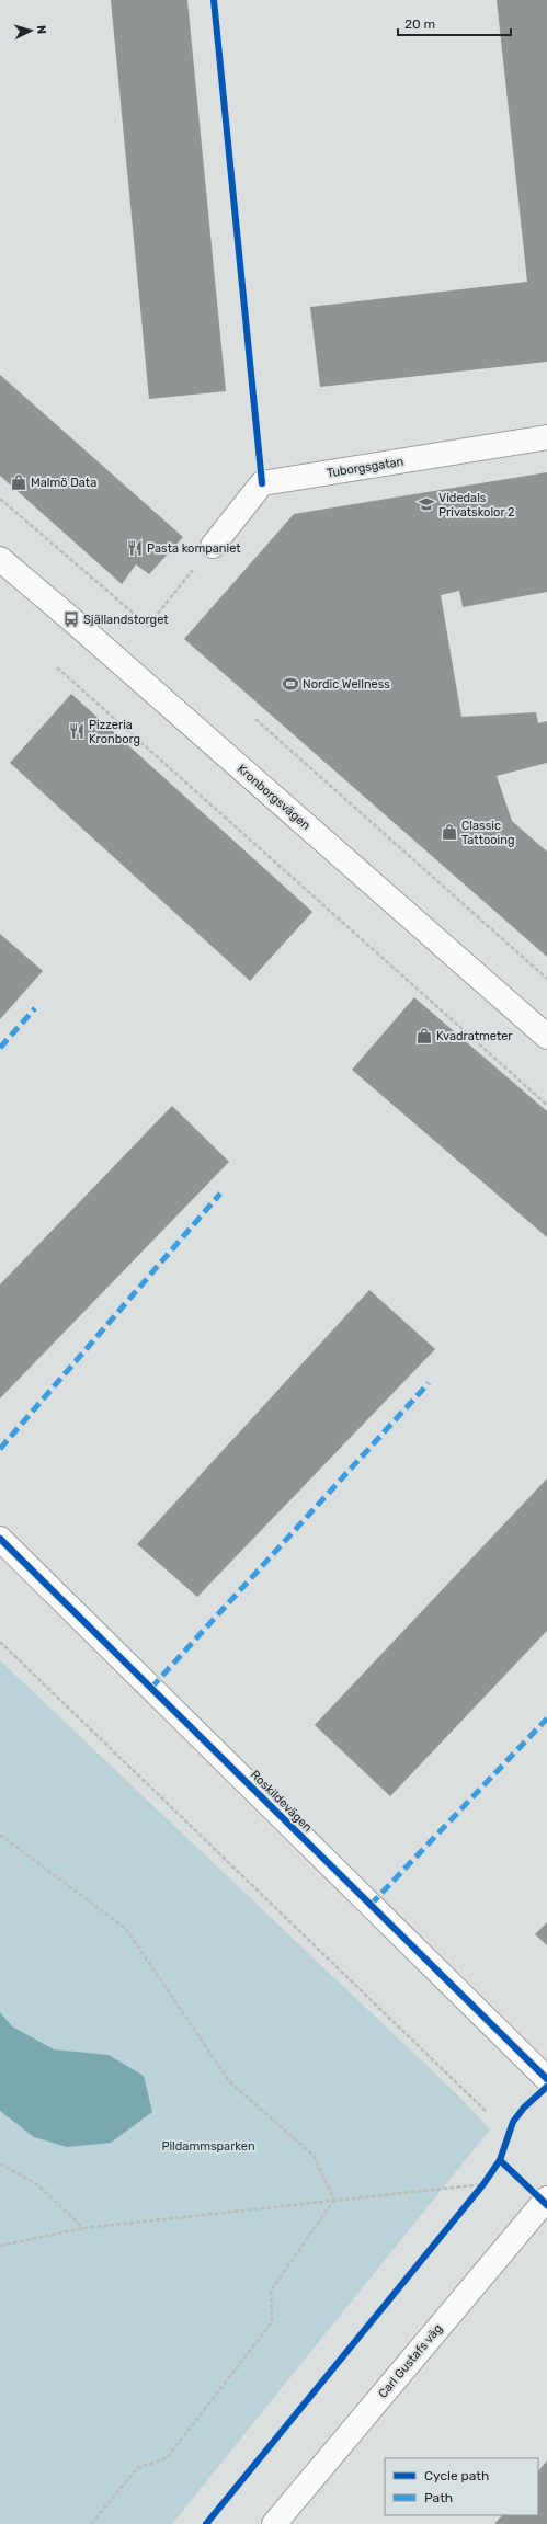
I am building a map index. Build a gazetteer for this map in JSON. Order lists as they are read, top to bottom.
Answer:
{
  "streets": {
    "street": [
      "Tuborgsgatan",
      "Kronborgsvägen",
      "Roskildevägen",
      "Carl Gustafs väg"
    ]
  },
  "parks": ["Pildammsparken"],
  "places": {
    "shop": ["Malmö Data", "Classic Tattooing", "Kvadratmeter"],
    "school or university": ["Videdals Privatskolor 2"],
    "restaurant": ["Pasta kompaniet", "Pizzeria Kronborg"],
    "bus stop": ["Själlandstorget"],
    "sports": ["Nordic Wellness"]
  },
  "legend": ["Cycle path", "Path"],
  "scale_bar": "20 m",
  "north": "right"
}
